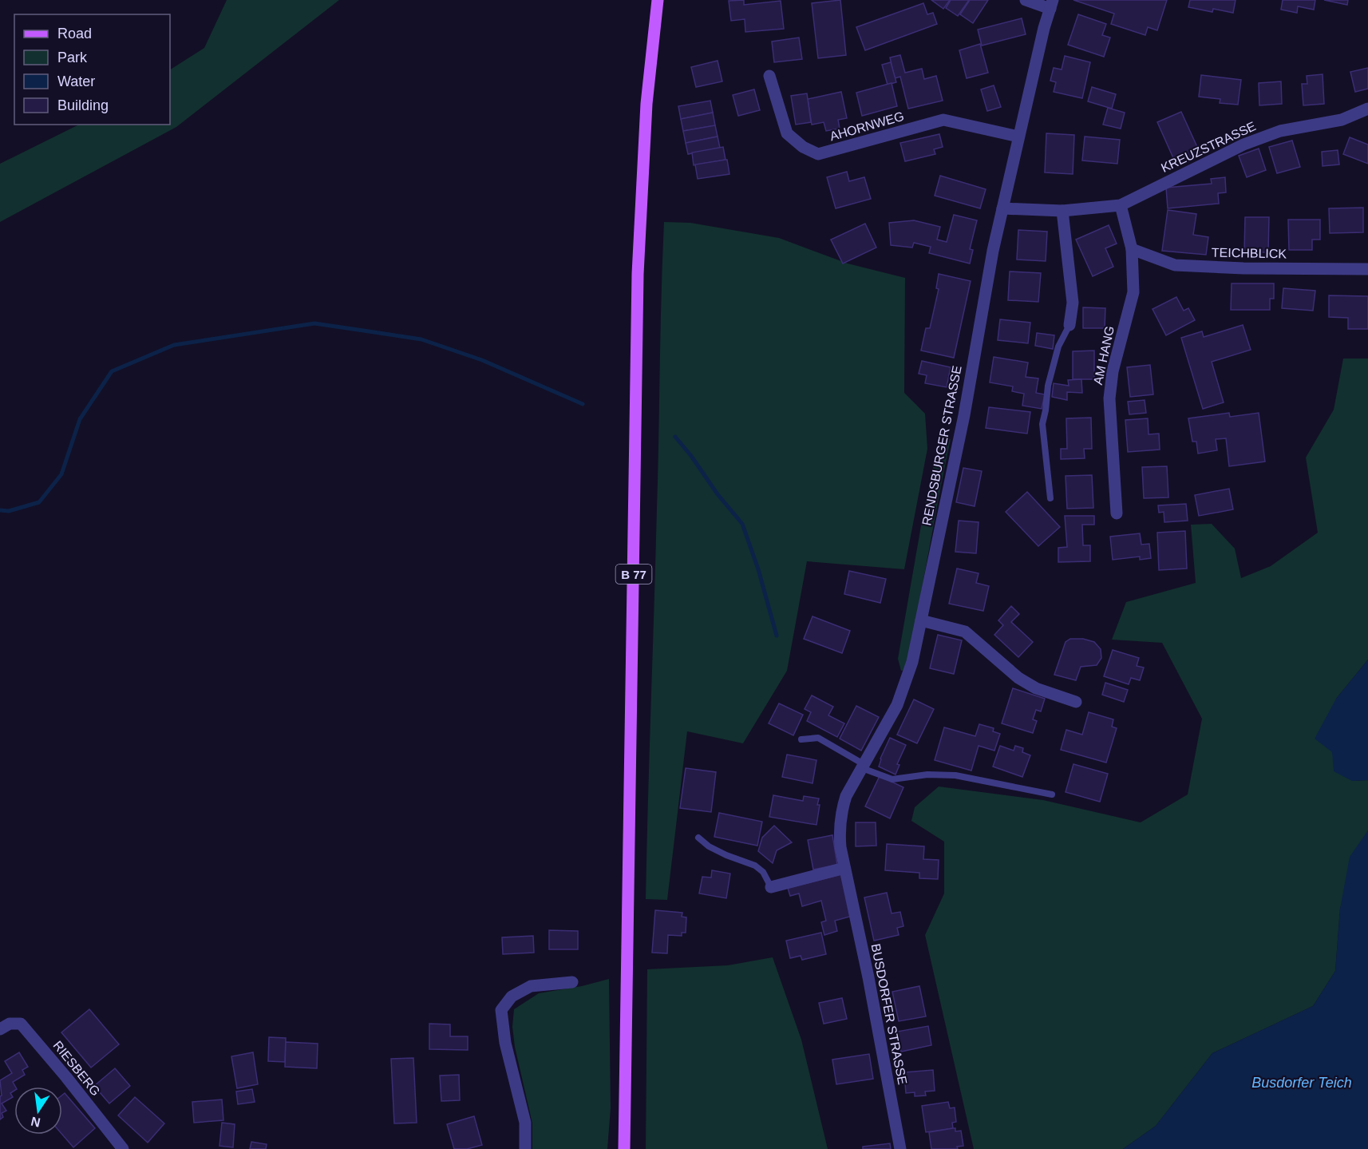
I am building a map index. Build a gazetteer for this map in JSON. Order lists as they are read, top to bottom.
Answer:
{
  "streets": {
    "main road": ["B 77"],
    "street": [
      "AHORNWEG",
      "KREUZSTRASSE",
      "TEICHBLICK",
      "AM HANG",
      "RENDSBURGER STRASSE",
      "BUSDORFER STRASSE",
      "RIESBERG"
    ]
  },
  "crossings": [
    ["AHORNWEG", "RENDSBURGER STRASSE"],
    ["KREUZSTRASSE", "AM HANG"],
    ["KREUZSTRASSE", "RENDSBURGER STRASSE"],
    ["TEICHBLICK", "AM HANG"],
    ["RENDSBURGER STRASSE", "BUSDORFER STRASSE"]
  ],
  "water": ["Busdorfer Teich"],
  "legend": [
    "Road",
    "Park",
    "Water",
    "Building"
  ],
  "north": "bottom"
}
